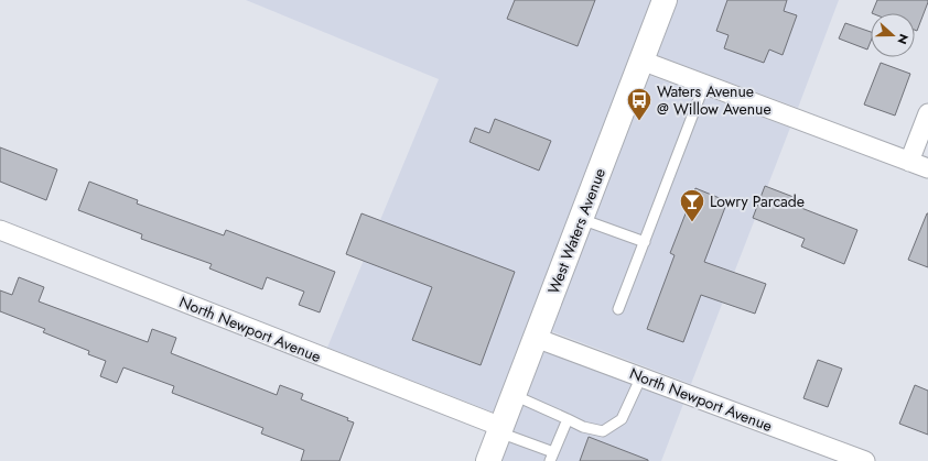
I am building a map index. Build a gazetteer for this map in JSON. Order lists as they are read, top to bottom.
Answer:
{
  "streets": {
    "main road": ["West Waters Avenue"],
    "street": ["North Newport Avenue"]
  },
  "crossings": [
    ["West Waters Avenue", "North Newport Avenue"]
  ],
  "places": {
    "bus stop": ["Waters Avenue @ Willow Avenue"],
    "bar": ["Lowry Parcade"]
  },
  "north": "right"
}
